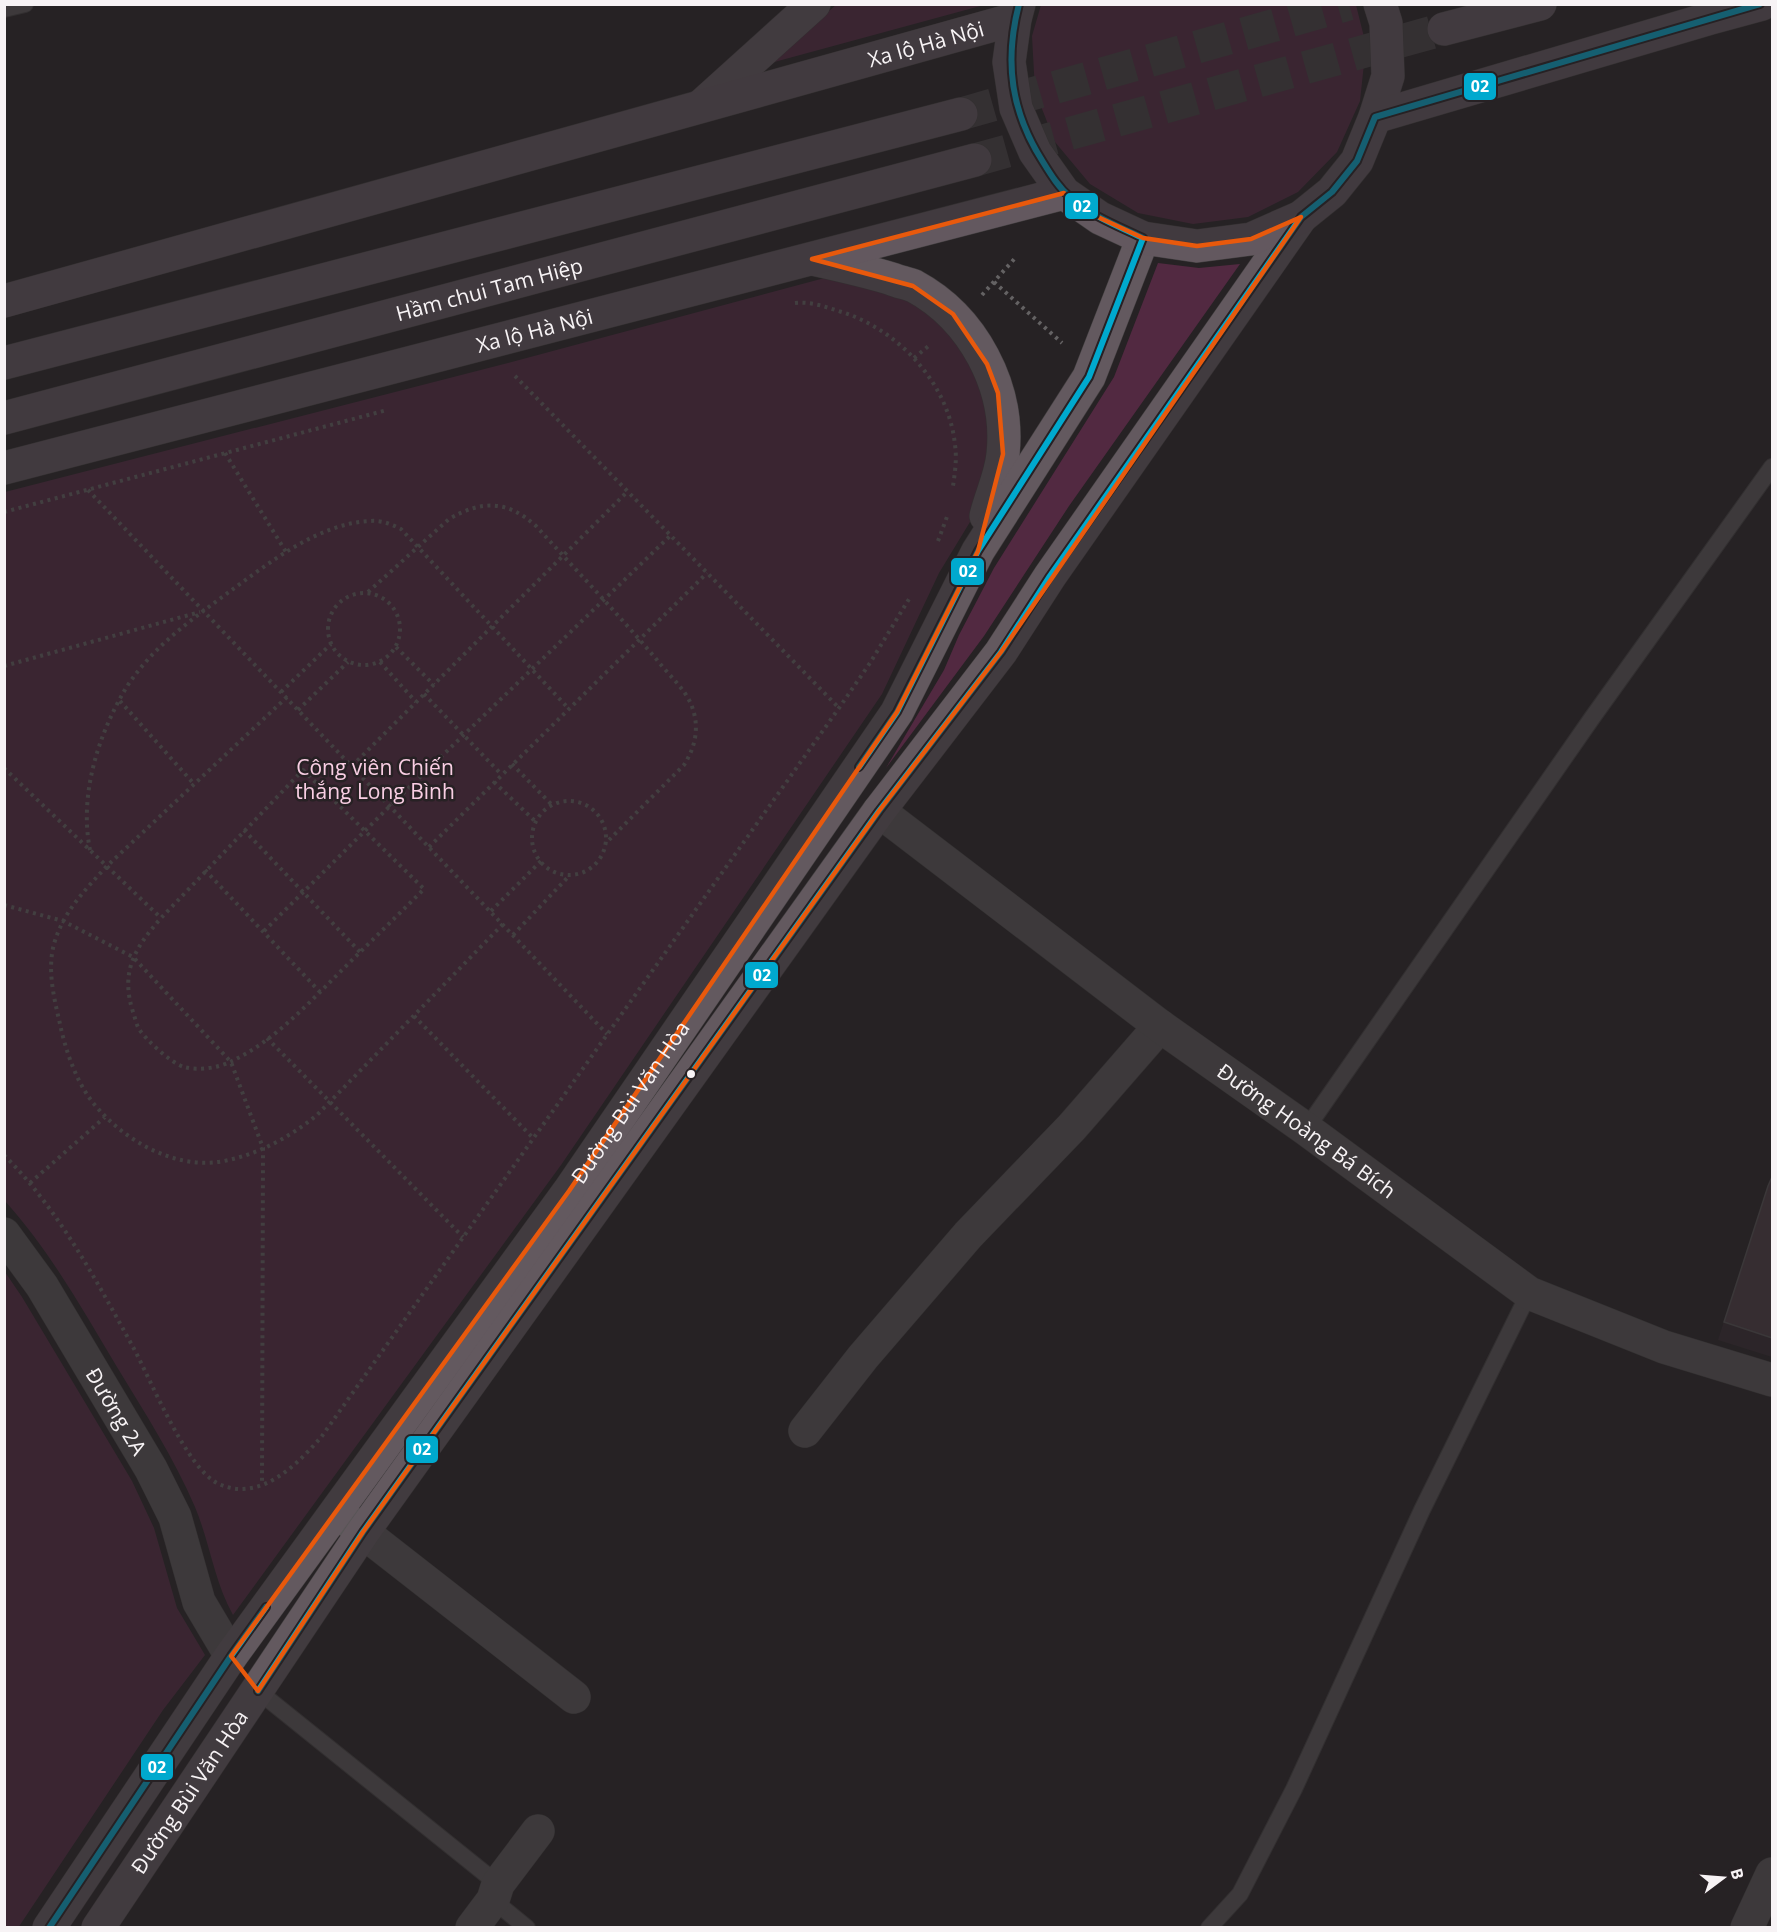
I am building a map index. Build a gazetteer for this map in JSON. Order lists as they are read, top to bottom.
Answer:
{
  "streets": {
    "highway": ["Xa lộ Hà Nội", "Hầm chui Tam Hiệp"],
    "main road": ["Đường Bùi Văn Hòa"],
    "street": ["Đường Hoàng Bá Bích", "Đường 2A"]
  },
  "crossings": [
    ["Đường Bùi Văn Hòa", "Đường Hoàng Bá Bích"],
    ["Đường Bùi Văn Hòa", "Đường 2A"]
  ],
  "parks": ["Công viên Chiến thắng Long Bình"],
  "lines": ["transit line 02"],
  "north": "right"
}
